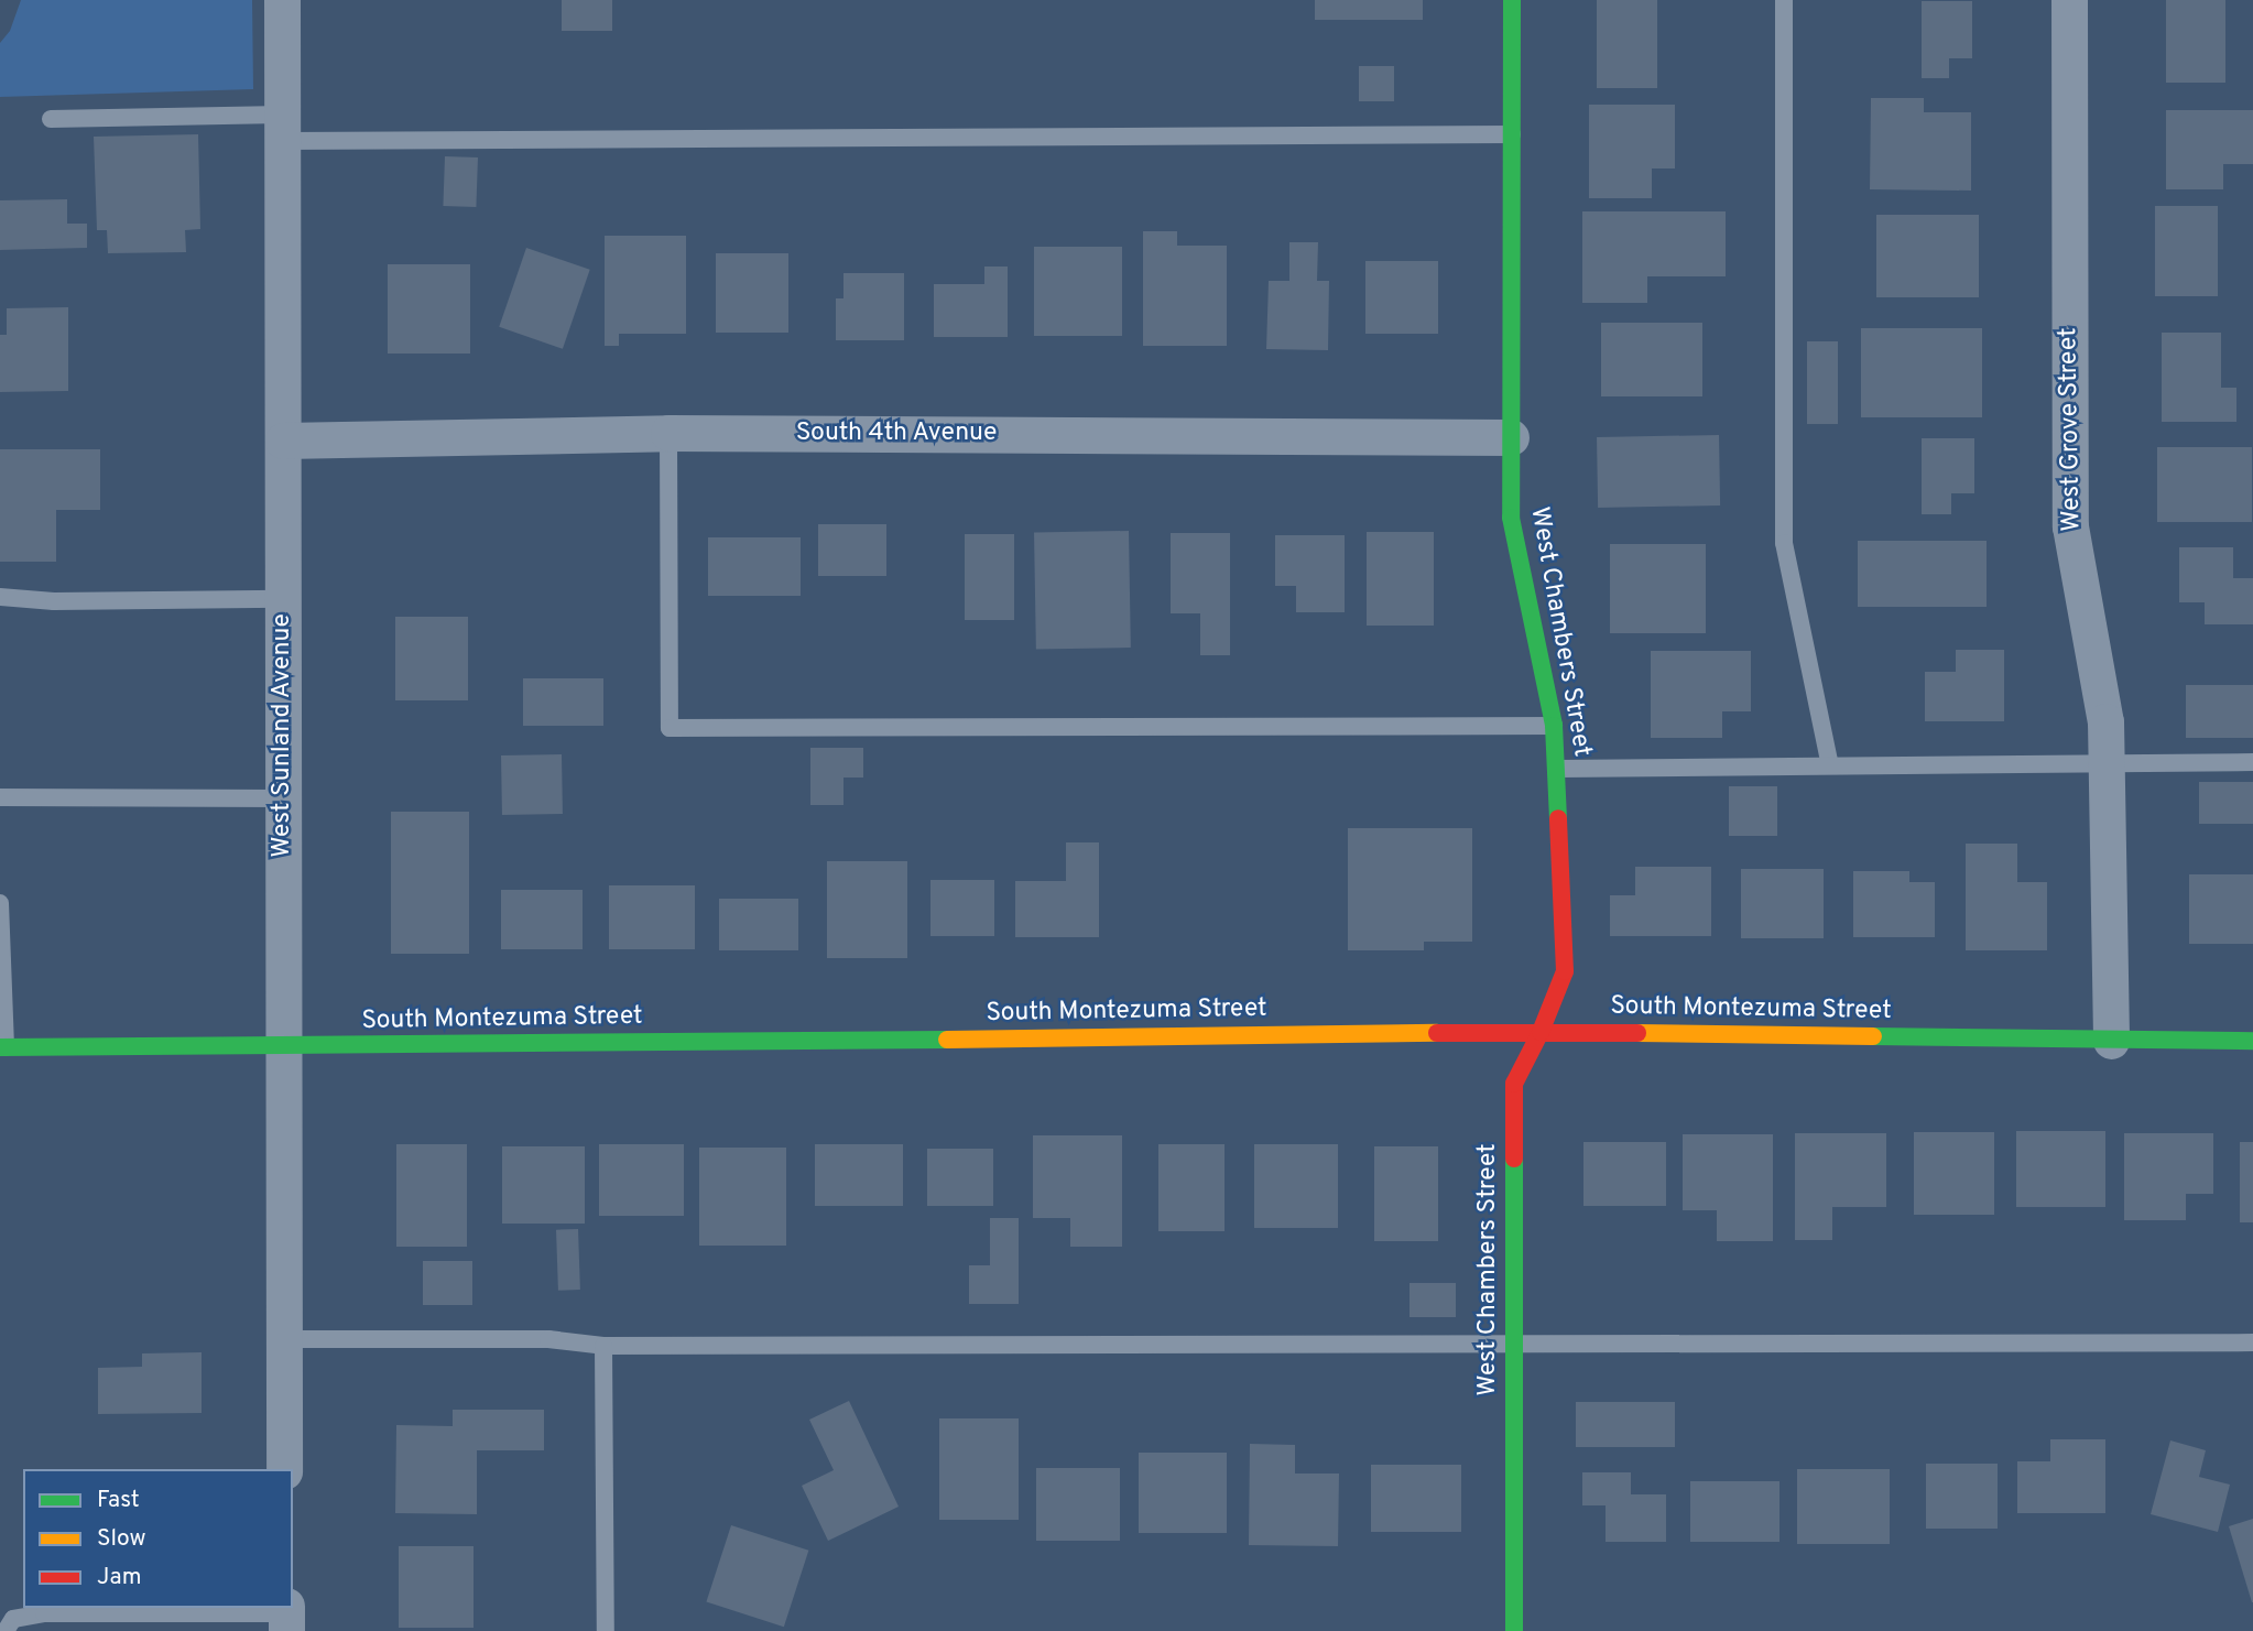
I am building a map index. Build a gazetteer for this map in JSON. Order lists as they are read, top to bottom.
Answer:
{
  "streets": {
    "street": [
      "West Grove Street",
      "South 4th Avenue",
      "West Chambers Street",
      "West Sunland Avenue",
      "South Montezuma Street"
    ]
  },
  "crossings": [
    ["West Grove Street", "South Montezuma Street"],
    ["South 4th Avenue", "West Chambers Street"],
    ["South 4th Avenue", "West Sunland Avenue"],
    ["West Chambers Street", "South Montezuma Street"],
    ["West Sunland Avenue", "South Montezuma Street"]
  ],
  "legend": ["Fast", "Slow", "Jam"]
}
